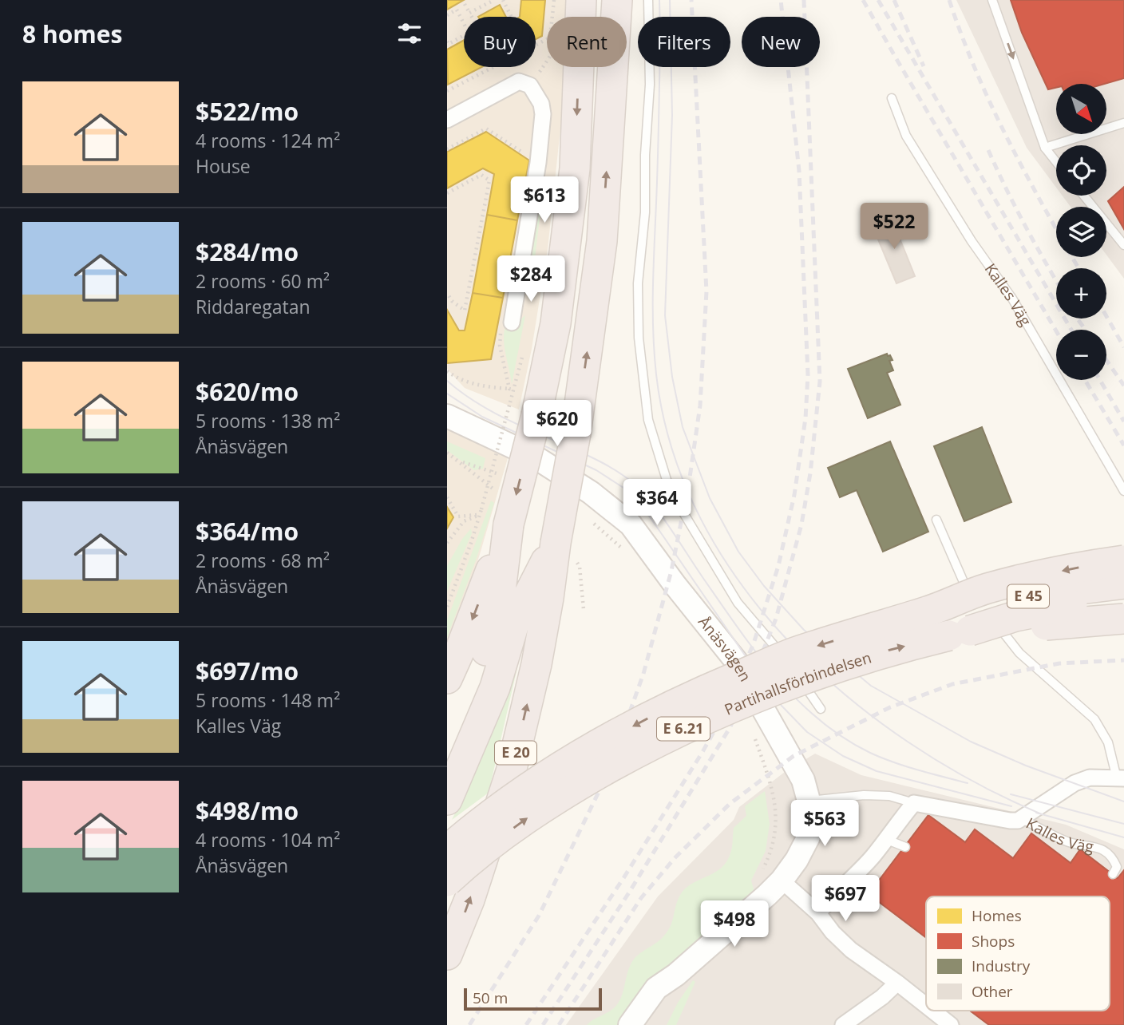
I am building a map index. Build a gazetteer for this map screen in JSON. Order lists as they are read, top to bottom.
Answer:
{
  "streets": {
    "highway": [
      "E 45",
      "Partihallsförbindelsen",
      "E 6.21",
      "E 20"
    ],
    "street": ["Kalles Väg", "Ånäsvägen"]
  },
  "crossings": [
    ["Kalles Väg", "Ånäsvägen"],
    ["Kalles Väg", "Partihallsförbindelsen"],
    ["Kalles Väg", "E 6.21"],
    ["Partihallsförbindelsen", "E 6.21"]
  ],
  "legend": [
    "Homes",
    "Shops",
    "Industry",
    "Other"
  ],
  "scale_bar": "50 m",
  "north": "bottom right",
  "page": {
    "heading": "8 homes",
    "chip": [
      "Buy",
      "Rent",
      "Filters",
      "New"
    ],
    "list": [
      {
        "name": "$522/mo",
        "note": "4 rooms · 124 m² · House"
      },
      {
        "name": "$284/mo",
        "note": "2 rooms · 60 m² · Riddaregatan"
      },
      {
        "name": "$620/mo",
        "note": "5 rooms · 138 m² · Ånäsvägen"
      },
      {
        "name": "$364/mo",
        "note": "2 rooms · 68 m² · Ånäsvägen"
      },
      {
        "name": "$697/mo",
        "note": "5 rooms · 148 m² · Kalles Väg"
      },
      {
        "name": "$498/mo",
        "note": "4 rooms · 104 m² · Ånäsvägen"
      }
    ],
    "map_buttons": ["+", "−"],
    "price": [
      "$613",
      "$522",
      "$284",
      "$620",
      "$364",
      "$563",
      "$697",
      "$498"
    ],
    "scale": "50 m"
  }
}
